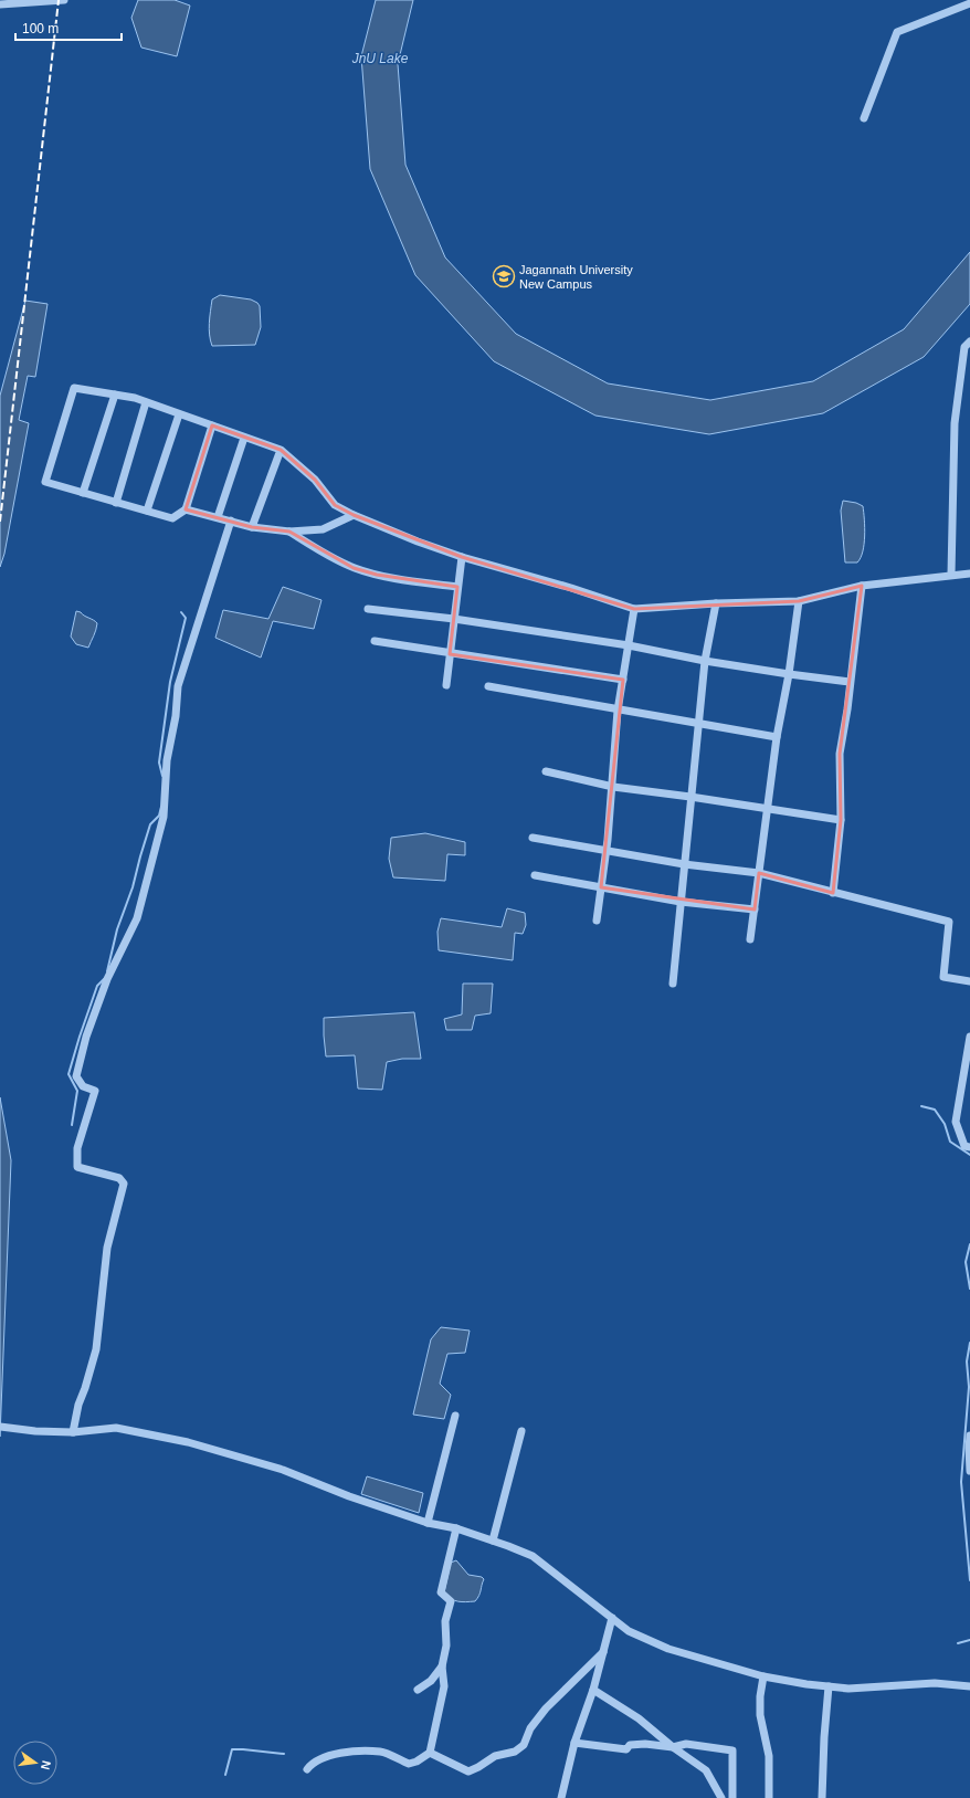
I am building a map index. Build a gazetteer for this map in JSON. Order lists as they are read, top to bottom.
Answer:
{
  "water": ["JnU Lake"],
  "places": {
    "school or university": ["Jagannath University New Campus"]
  },
  "scale_bar": "100 m",
  "north": "right"
}
